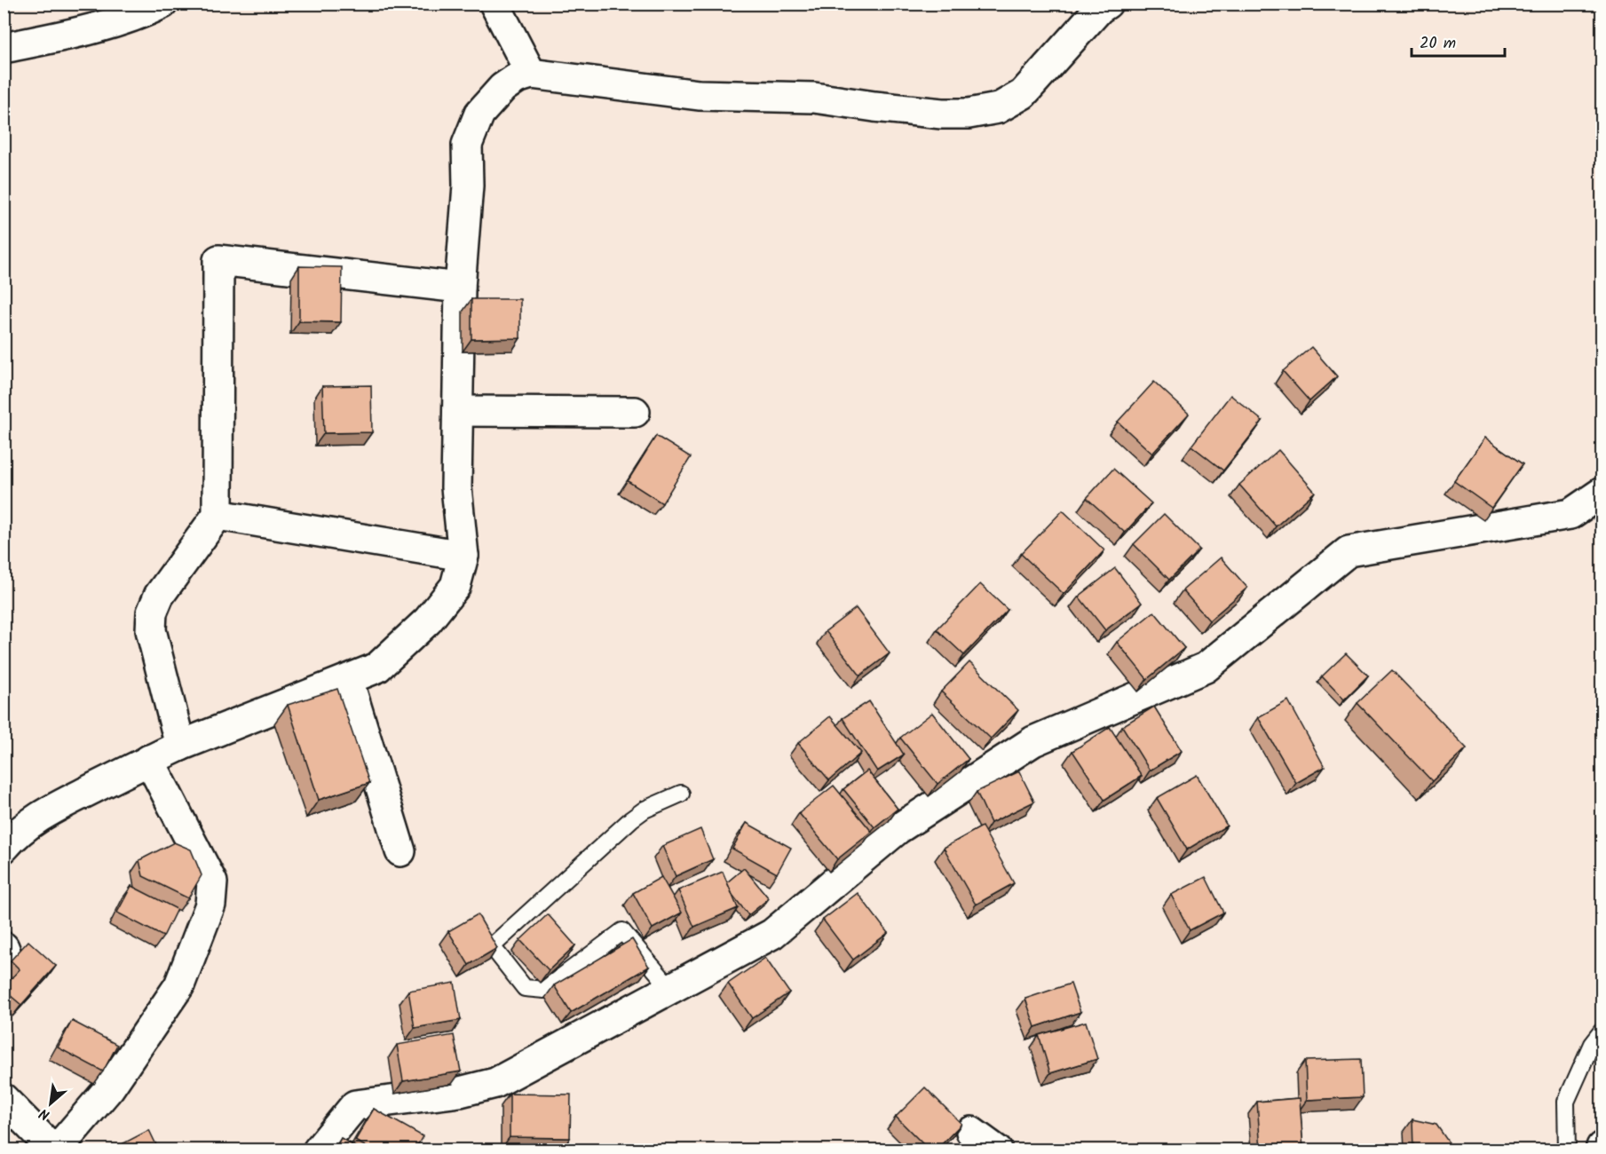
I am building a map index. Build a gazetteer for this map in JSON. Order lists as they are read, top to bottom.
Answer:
{
  "scale_bar": "20 m",
  "north": "bottom left"
}
